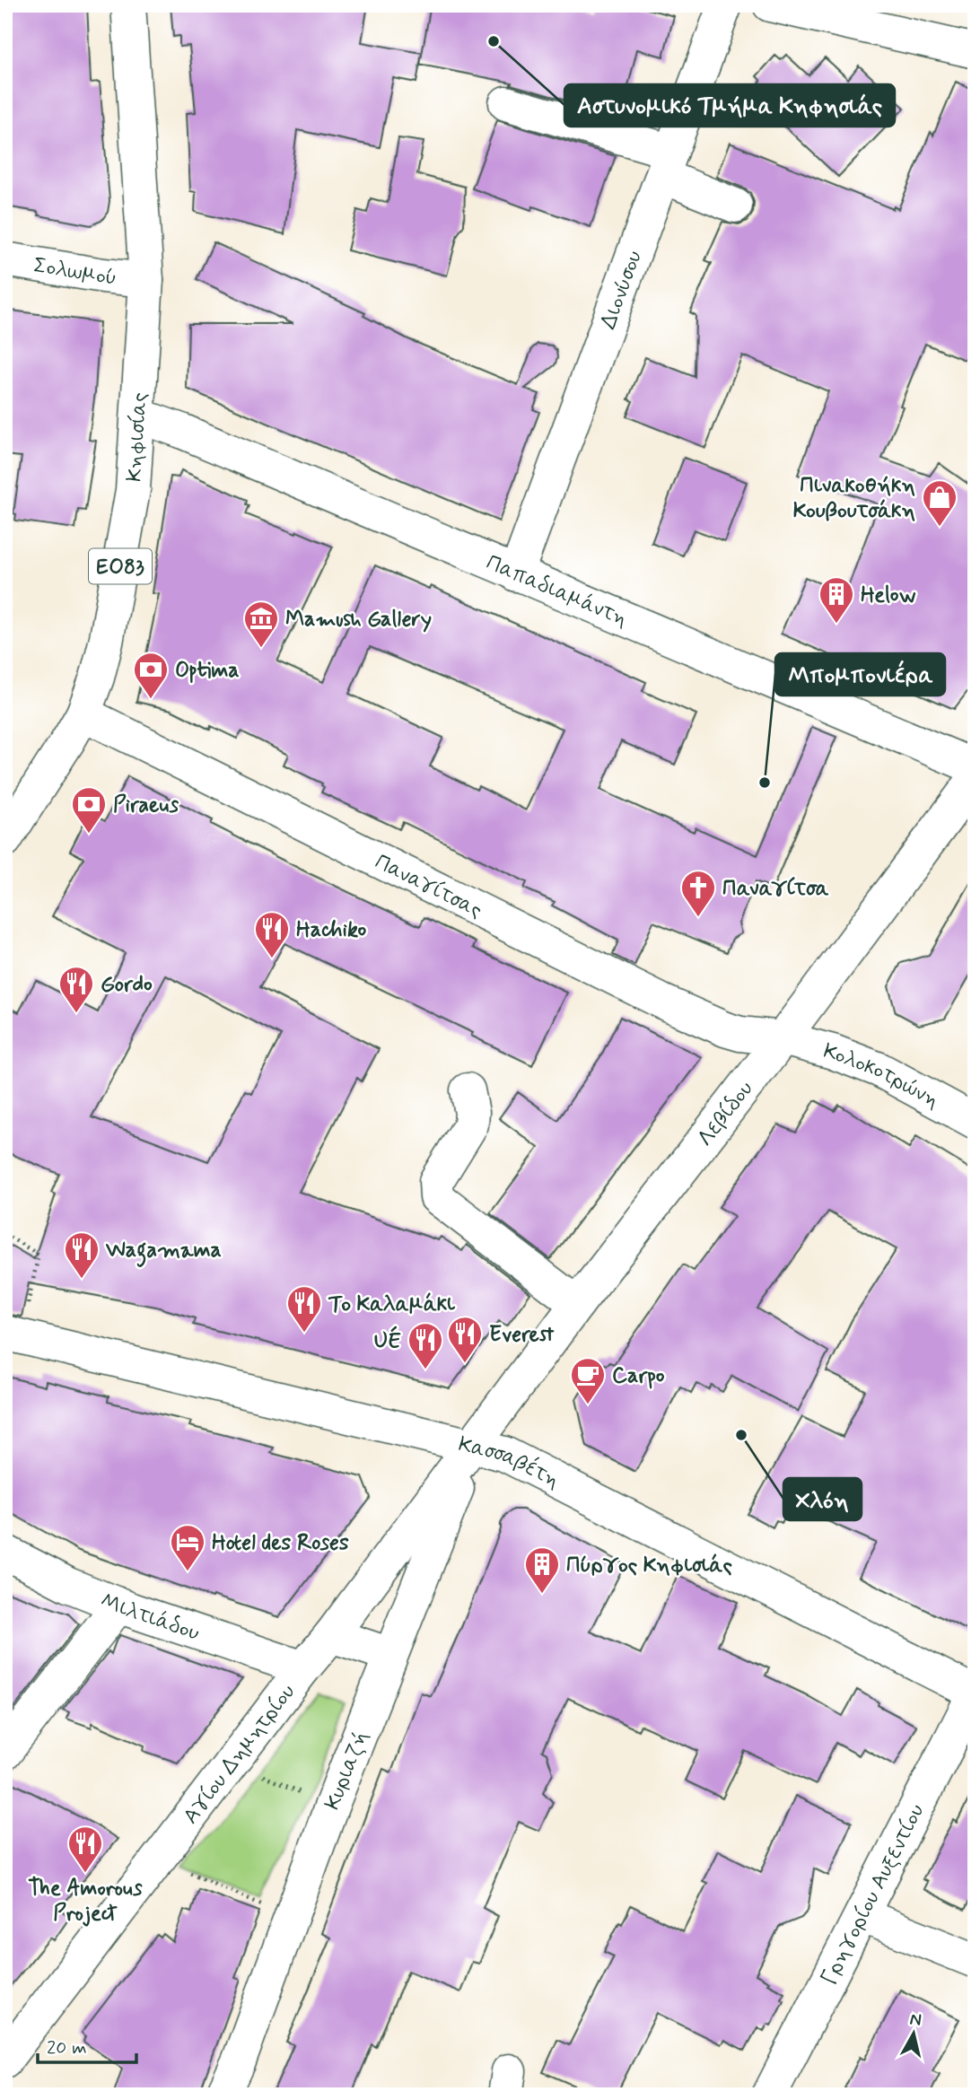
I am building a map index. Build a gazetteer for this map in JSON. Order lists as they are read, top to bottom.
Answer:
{
  "streets": {
    "street": [
      "Σολωμού",
      "Διονύσου",
      "Κηφισίας",
      "ΕΟ83",
      "Παπαδιαμάντη",
      "Παναγίτσας",
      "Κολοκοτρώνη",
      "Λεβίδου",
      "Κασσαβέτη",
      "Μιλτιάδου",
      "Αγίου Δημητρίου",
      "Κυριαζή",
      "Γρηγορίου Αυξεντίου"
    ]
  },
  "crossings": [
    ["Σολωμού", "Κηφισίας"],
    ["Διονύσου", "Παπαδιαμάντη"],
    ["Κηφισίας", "Παπαδιαμάντη"],
    ["Κηφισίας", "Παναγίτσας"],
    ["Παναγίτσας", "Κολοκοτρώνη"],
    ["Παναγίτσας", "Λεβίδου"],
    ["Κολοκοτρώνη", "Λεβίδου"],
    ["Λεβίδου", "Κασσαβέτη"],
    ["Λεβίδου", "Αγίου Δημητρίου"],
    ["Λεβίδου", "Κυριαζή"],
    ["Κασσαβέτη", "Αγίου Δημητρίου"],
    ["Κασσαβέτη", "Κυριαζή"],
    ["Κασσαβέτη", "Γρηγορίου Αυξεντίου"],
    ["Μιλτιάδου", "Αγίου Δημητρίου"],
    ["Αγίου Δημητρίου", "Κυριαζή"]
  ],
  "places": {
    "other": ["Αστυνομικό Τμήμα Κηφησιάς", "Μπομπονιέρα", "Χλόη"],
    "shop": ["Πινακοθήκη Κουβουτσάκη"],
    "building": ["Helow", "Πύργος Κηφισιάς"],
    "museum": ["Mamush Gallery"],
    "bank": ["Optima", "Piraeus"],
    "church": ["Παναγίτσα"],
    "restaurant": [
      "Hachiko",
      "Gordo",
      "Wagamama",
      "Το Καλαμάκι",
      "Everest",
      "UÉ",
      "The Amorous Project"
    ],
    "cafe": ["Carpo"],
    "hotel": ["Hotel des Roses"]
  },
  "scale_bar": "20 m",
  "north": "top"
}
